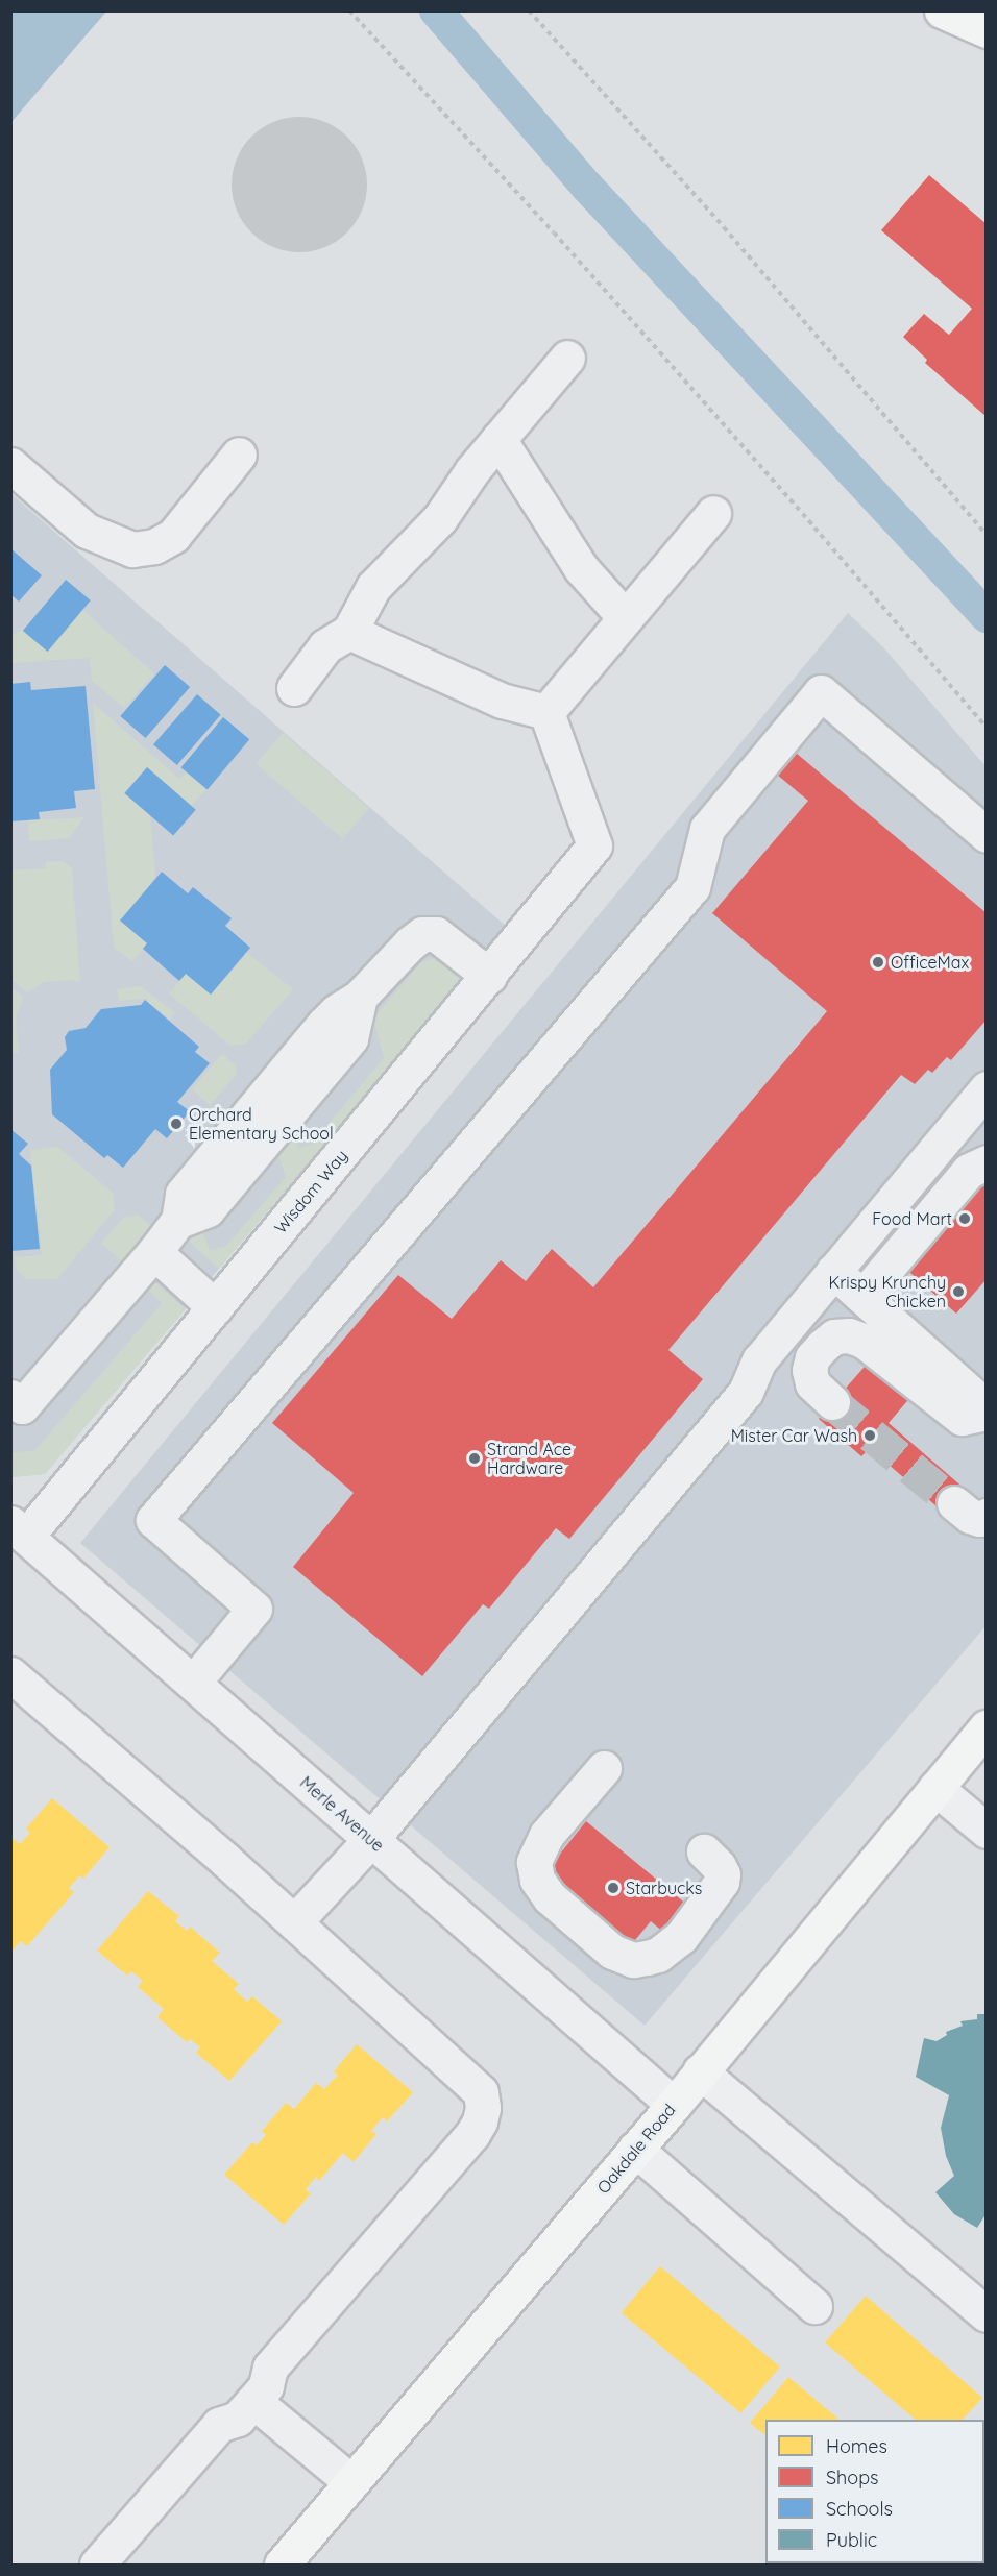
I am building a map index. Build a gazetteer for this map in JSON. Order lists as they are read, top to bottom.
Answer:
{
  "streets": {
    "main road": ["Oakdale Road"],
    "street": ["Wisdom Way", "Merle Avenue"]
  },
  "crossings": [
    ["Wisdom Way", "Merle Avenue"],
    ["Merle Avenue", "Oakdale Road"]
  ],
  "places": [
    "OfficeMax",
    "Orchard Elementary School",
    "Food Mart",
    "Krispy Krunchy Chicken",
    "Mister Car Wash",
    "Strand Ace Hardware",
    "Starbucks"
  ],
  "legend": [
    "Homes",
    "Shops",
    "Schools",
    "Public"
  ]
}
